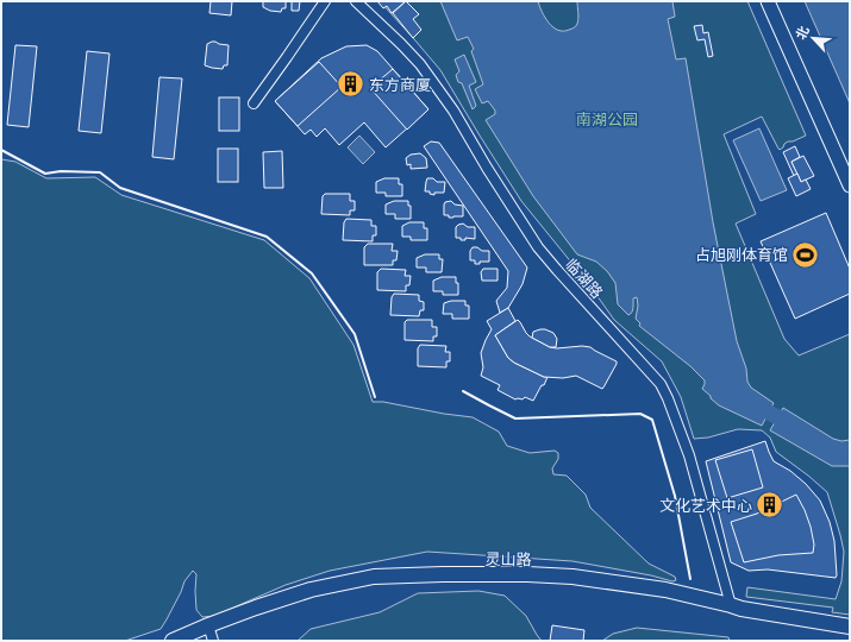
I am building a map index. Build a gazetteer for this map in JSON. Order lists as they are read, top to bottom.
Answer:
{
  "streets": {
    "highway": ["灵山路"],
    "street": ["临湖路"]
  },
  "crossings": [
    ["临湖路", "灵山路"]
  ],
  "parks": ["南湖公园"],
  "places": {
    "building": ["东方商厦", "文化艺术中心"],
    "sports": ["占旭刚体育馆"]
  },
  "north": "top left"
}
